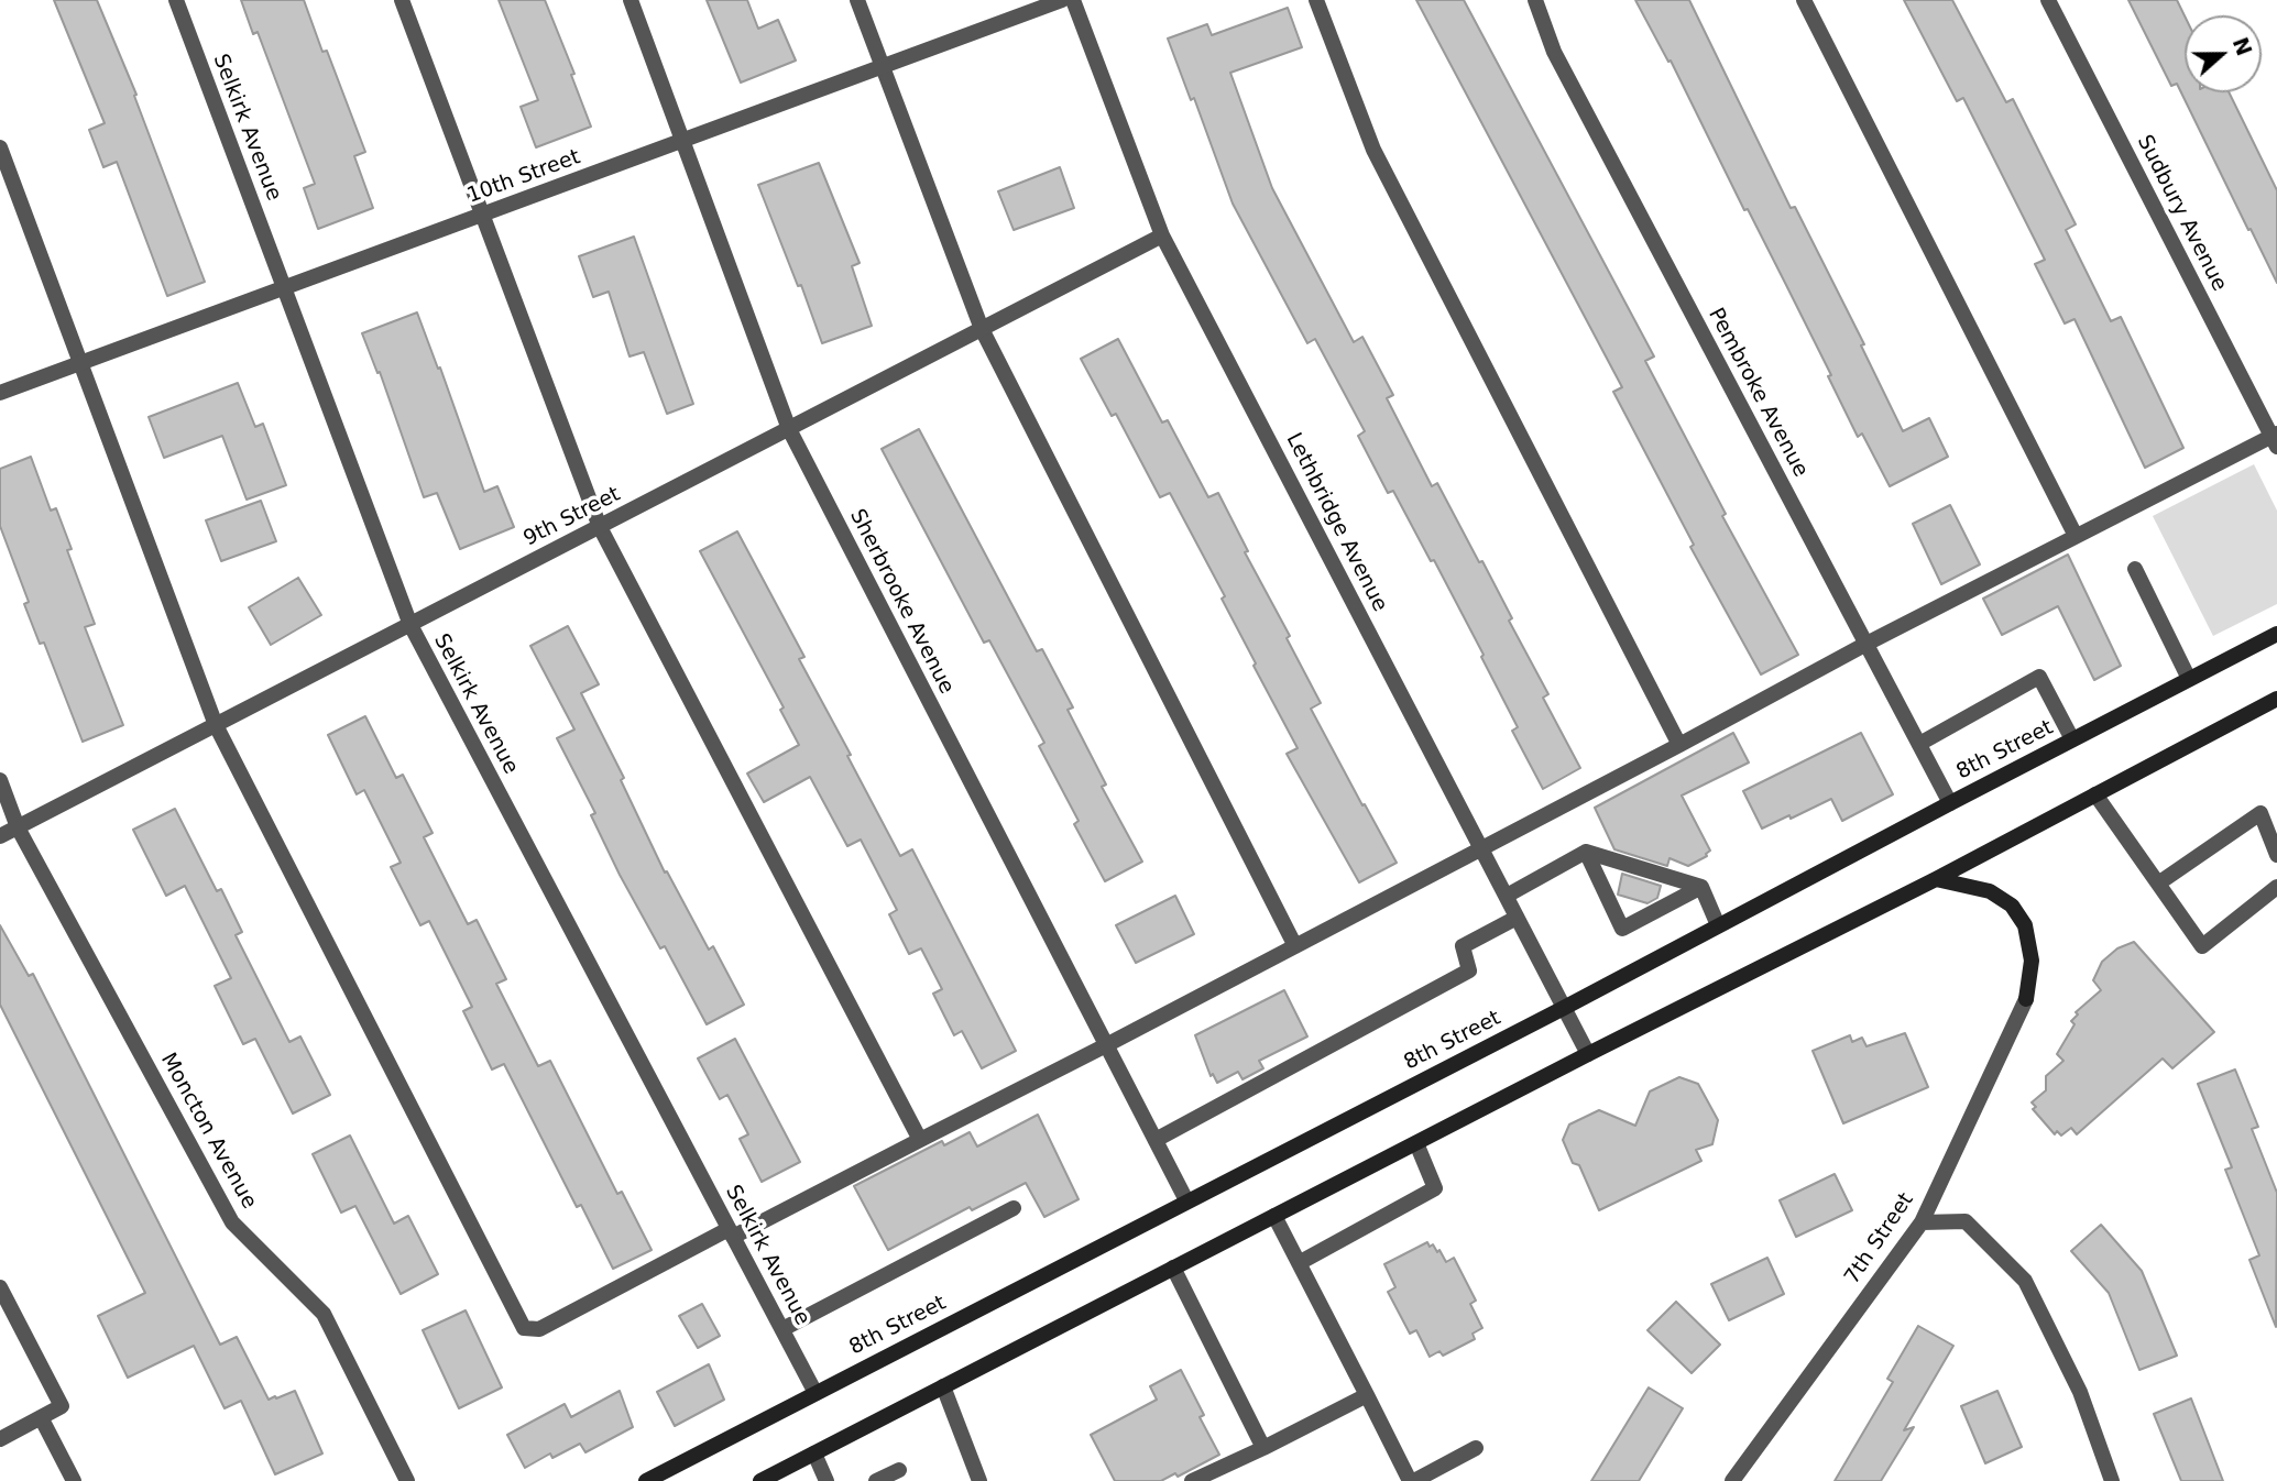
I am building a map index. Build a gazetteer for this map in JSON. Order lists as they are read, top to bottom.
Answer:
{
  "streets": {
    "main road": ["8th Street"],
    "street": [
      "Selkirk Avenue",
      "10th Street",
      "Sudbury Avenue",
      "Pembroke Avenue",
      "9th Street",
      "Lethbridge Avenue",
      "Sherbrooke Avenue",
      "Moncton Avenue",
      "7th Street"
    ]
  },
  "crossings": [
    ["Selkirk Avenue", "10th Street"],
    ["Selkirk Avenue", "9th Street"],
    ["Selkirk Avenue", "8th Street"],
    ["10th Street", "Sherbrooke Avenue"],
    ["Pembroke Avenue", "8th Street"],
    ["9th Street", "Lethbridge Avenue"],
    ["9th Street", "Sherbrooke Avenue"],
    ["9th Street", "Moncton Avenue"],
    ["Lethbridge Avenue", "8th Street"],
    ["Sherbrooke Avenue", "8th Street"]
  ],
  "north": "right"
}
